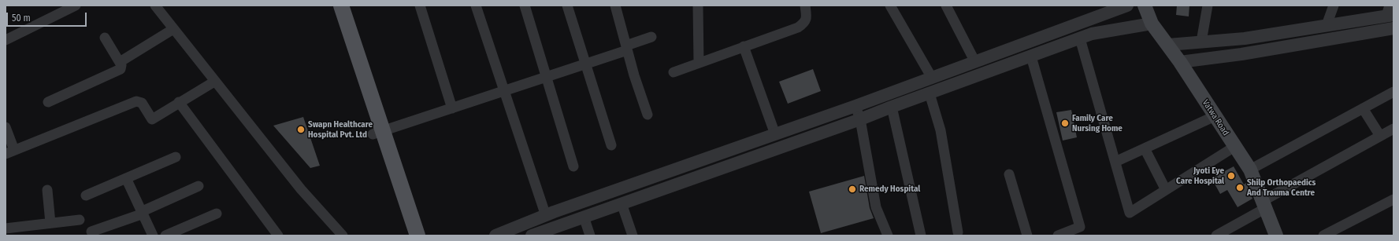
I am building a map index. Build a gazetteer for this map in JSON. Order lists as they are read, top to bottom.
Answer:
{
  "streets": {
    "main road": ["Vatwa Road"]
  },
  "places": [
    "Family Care Nursing Home",
    "Swapn Healthcare Hospital Pvt. Ltd",
    "Jyoti Eye Care Hospital",
    "Shilp Orthopaedics And Trauma Centre",
    "Remedy Hospital"
  ],
  "scale_bar": "50 m"
}
